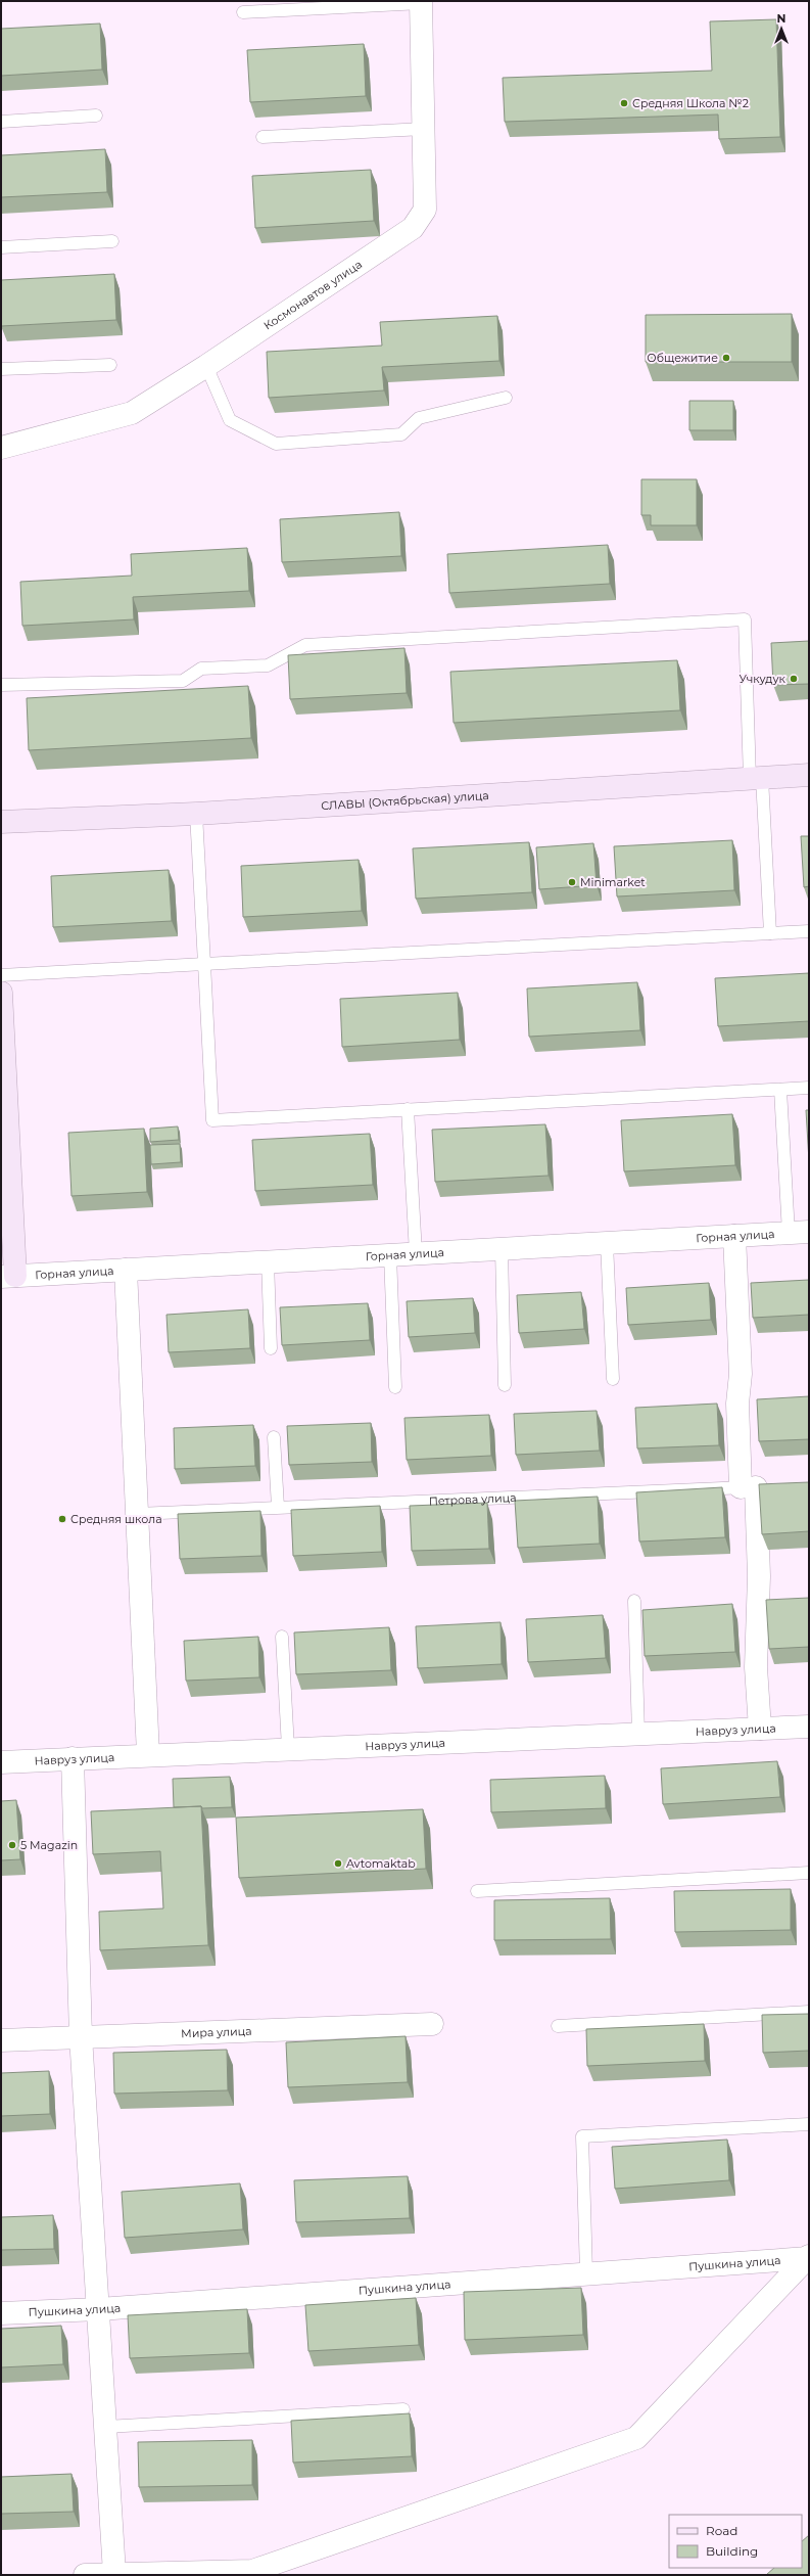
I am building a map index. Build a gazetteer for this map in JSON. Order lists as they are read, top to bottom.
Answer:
{
  "streets": {
    "main road": ["СЛАВЫ (Октябрьская) улица"],
    "street": [
      "Космонавтов улица",
      "Горная улица",
      "Навруз улица",
      "Мира улица",
      "Пушкина улица"
    ],
    "lane": ["Петрова улица"]
  },
  "places": [
    "Средняя Школа №2",
    "Общежитие",
    "Учкудук",
    "Minimarket",
    "Средняя школа",
    "5 Magazin",
    "Avtomaktab"
  ],
  "legend": ["Road", "Building"],
  "north": "top"
}
